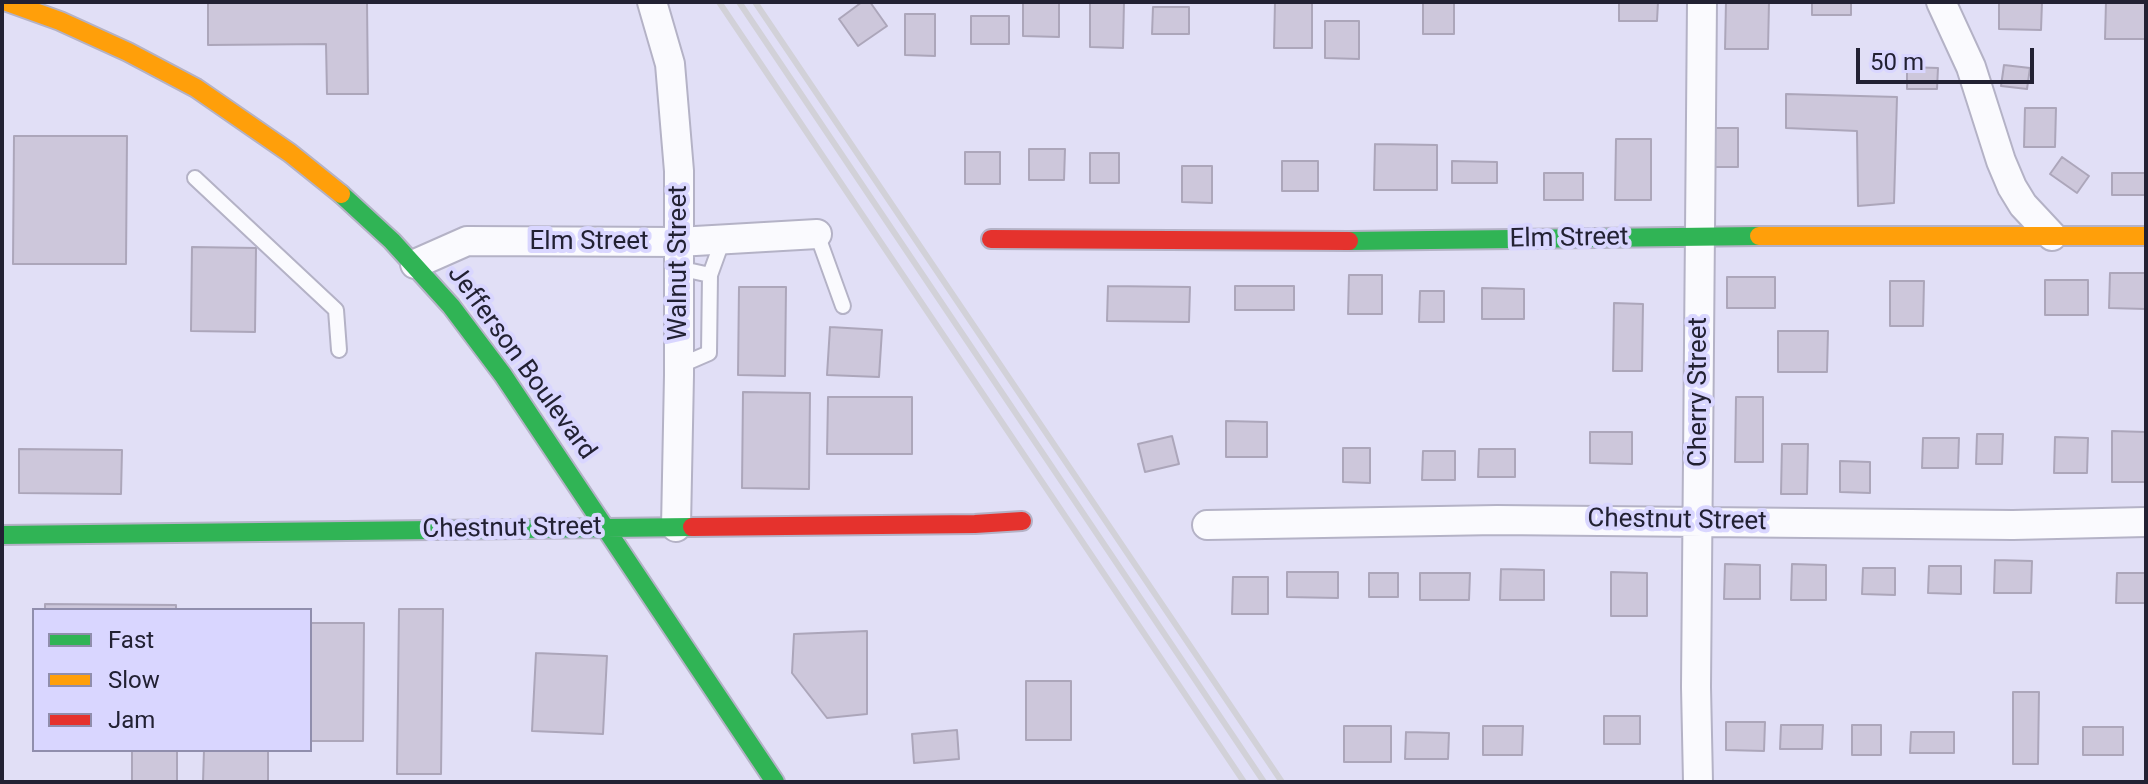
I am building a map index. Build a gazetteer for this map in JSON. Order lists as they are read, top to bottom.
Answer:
{
  "streets": {
    "street": [
      "Elm Street",
      "Walnut Street",
      "Jefferson Boulevard",
      "Cherry Street",
      "Chestnut Street"
    ]
  },
  "crossings": [
    ["Elm Street", "Walnut Street"],
    ["Elm Street", "Jefferson Boulevard"],
    ["Elm Street", "Cherry Street"],
    ["Walnut Street", "Chestnut Street"],
    ["Jefferson Boulevard", "Chestnut Street"],
    ["Cherry Street", "Chestnut Street"]
  ],
  "legend": ["Fast", "Slow", "Jam"],
  "scale_bar": "50 m"
}
